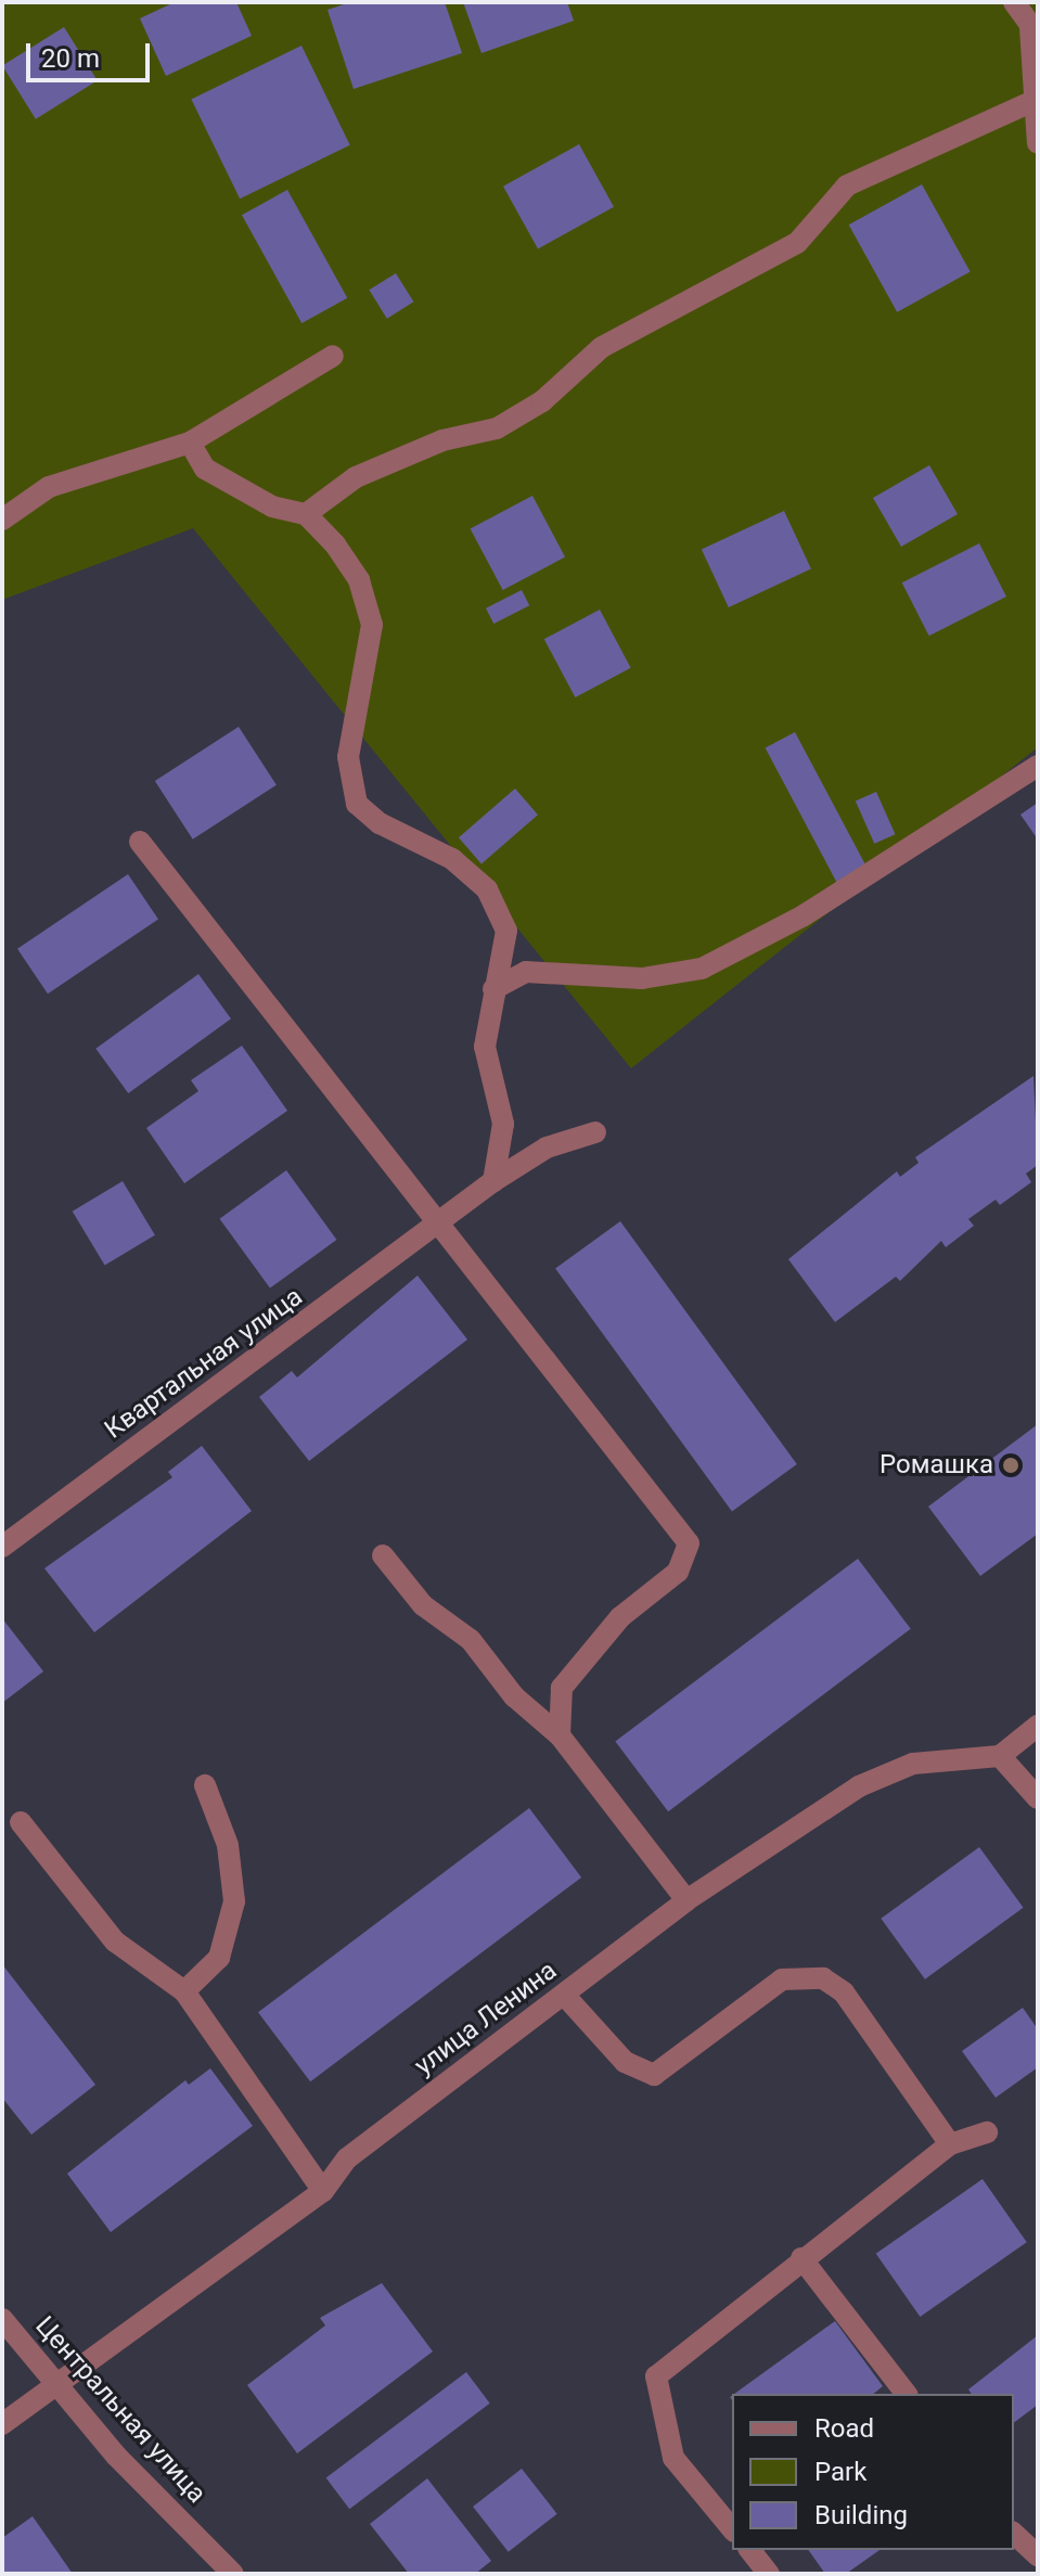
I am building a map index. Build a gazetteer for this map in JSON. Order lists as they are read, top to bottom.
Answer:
{
  "streets": {
    "street": ["Квартальная улица", "улица Ленина", "Центральная улица"]
  },
  "crossings": [
    ["улица Ленина", "Центральная улица"]
  ],
  "places": ["Ромашка"],
  "legend": ["Road", "Park", "Building"],
  "scale_bar": "20 m"
}
